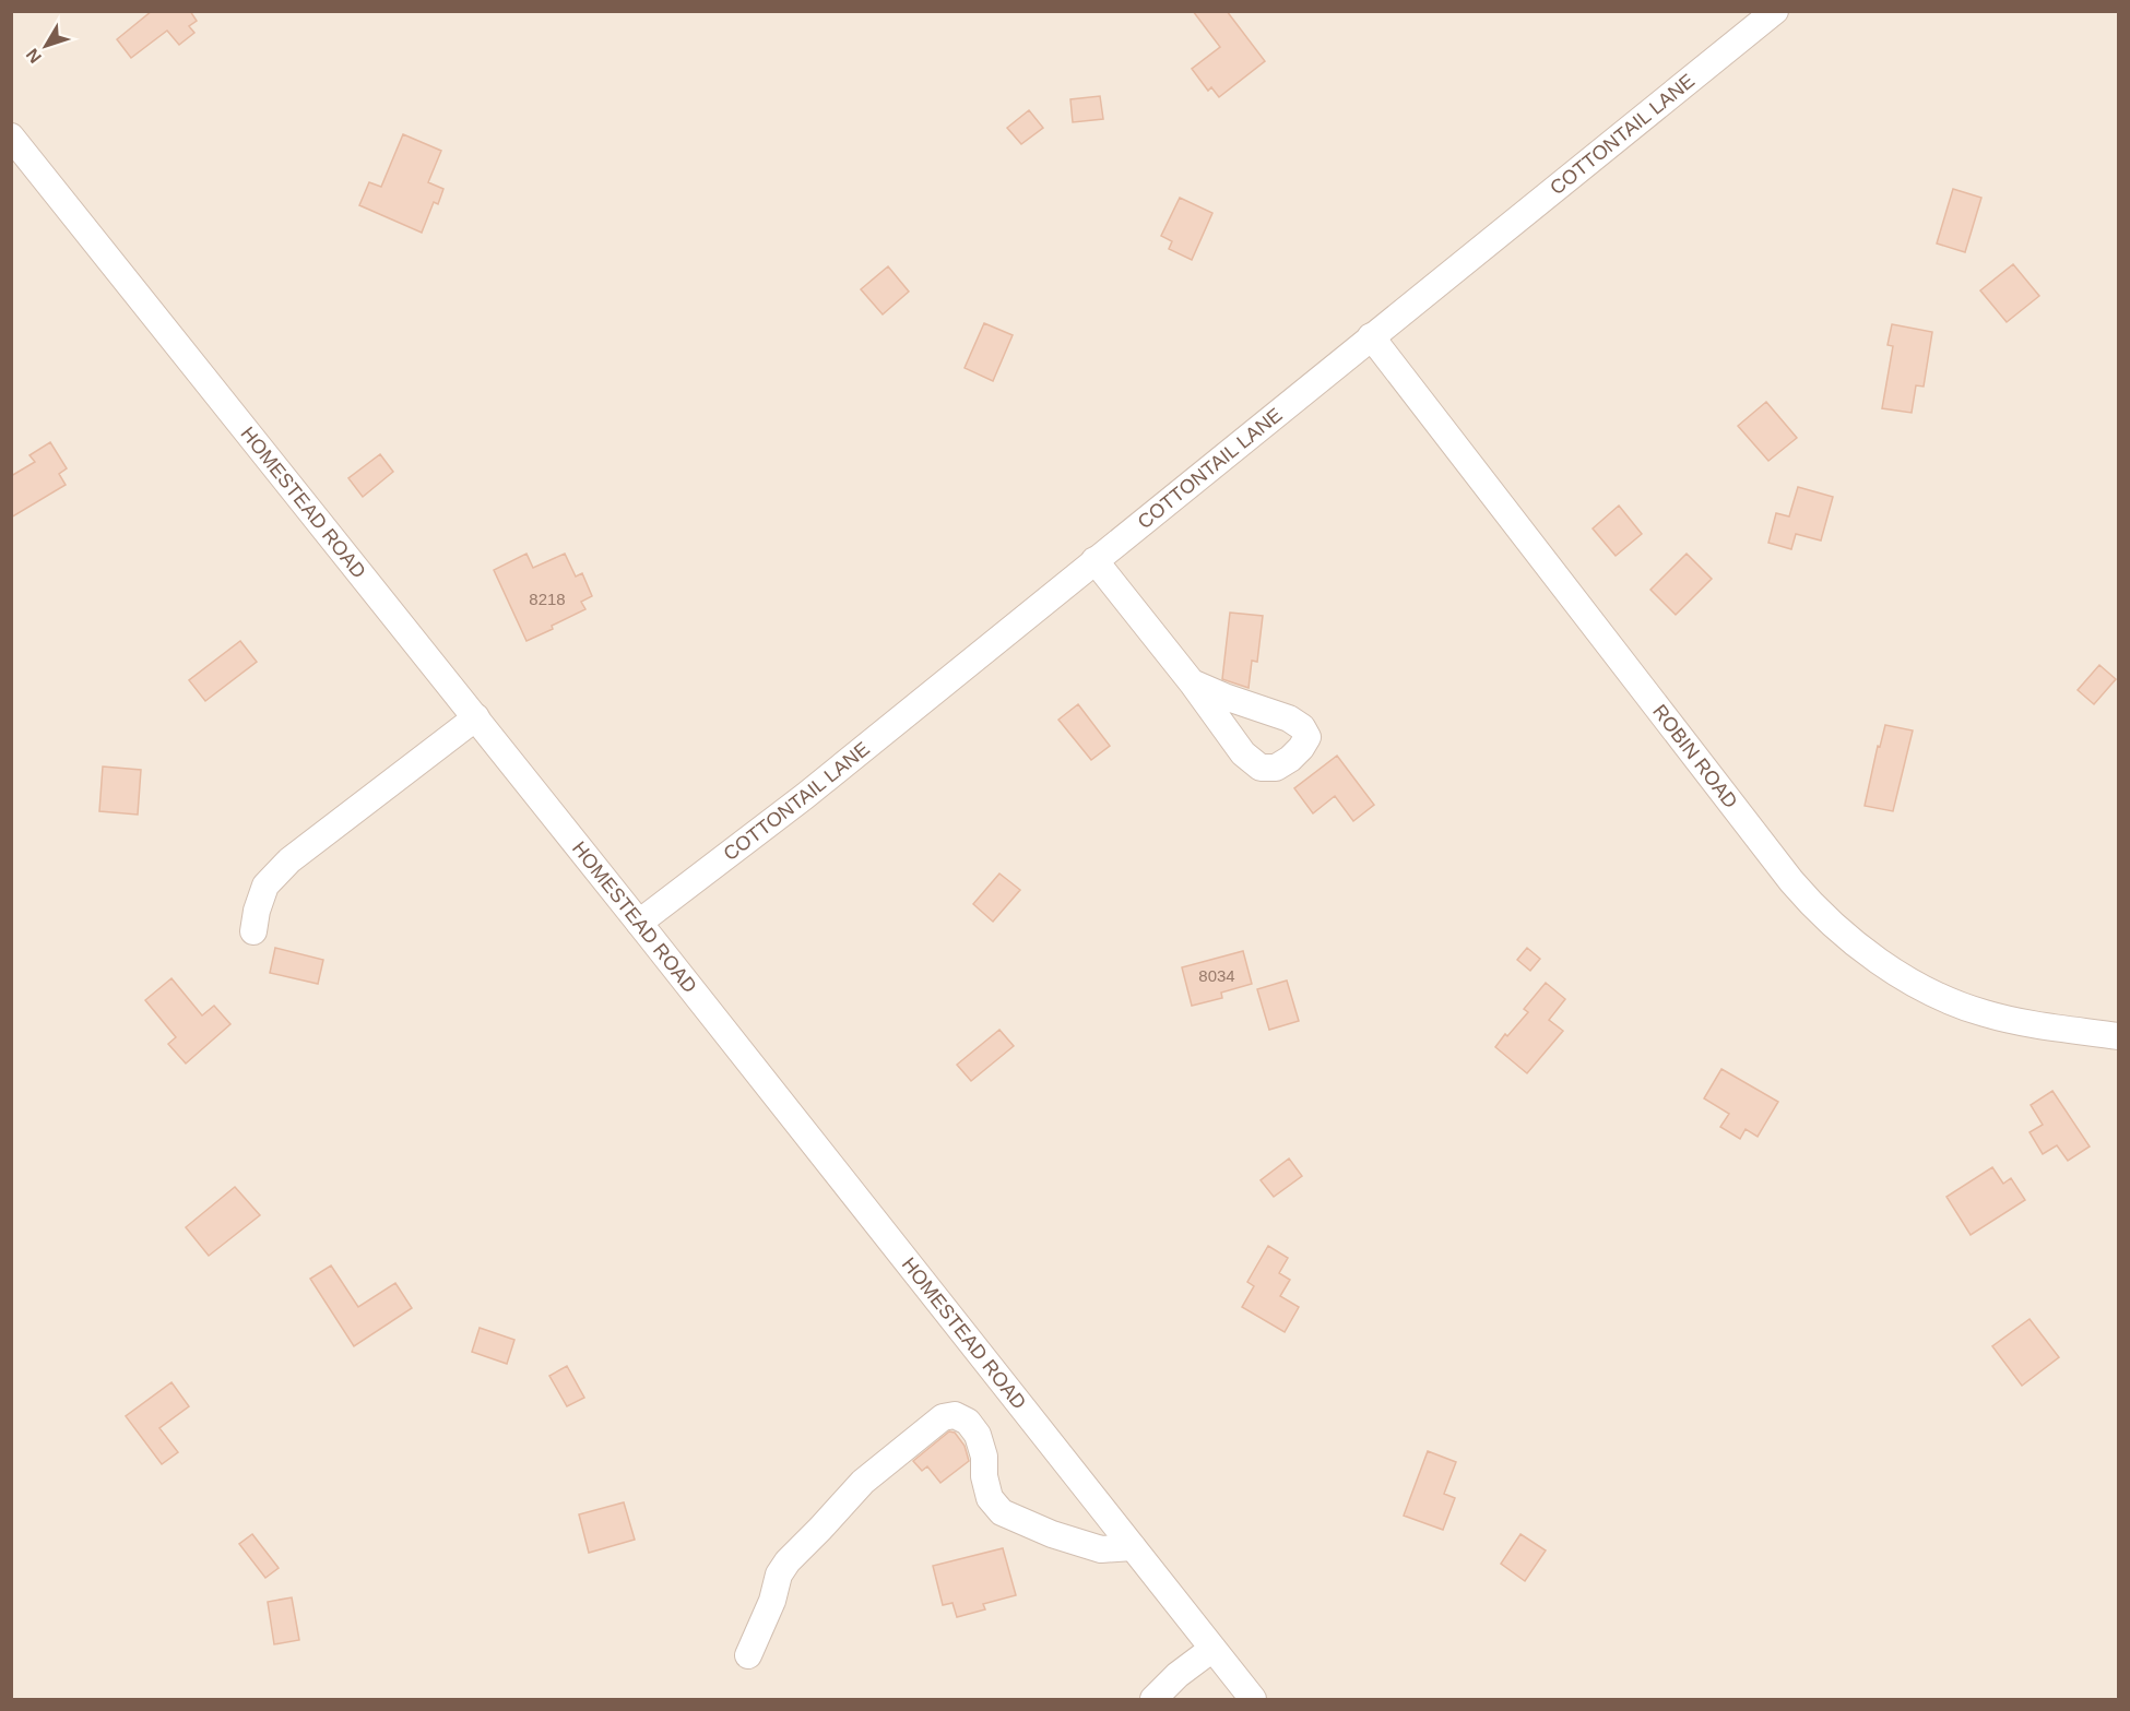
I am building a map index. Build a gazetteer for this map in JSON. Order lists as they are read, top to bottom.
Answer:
{
  "streets": {
    "street": ["COTTONTAIL LANE", "HOMESTEAD ROAD", "ROBIN ROAD"]
  },
  "crossings": [
    ["COTTONTAIL LANE", "HOMESTEAD ROAD"],
    ["COTTONTAIL LANE", "ROBIN ROAD"]
  ],
  "house_numbers": ["8218", "8034"],
  "north": "bottom left"
}
